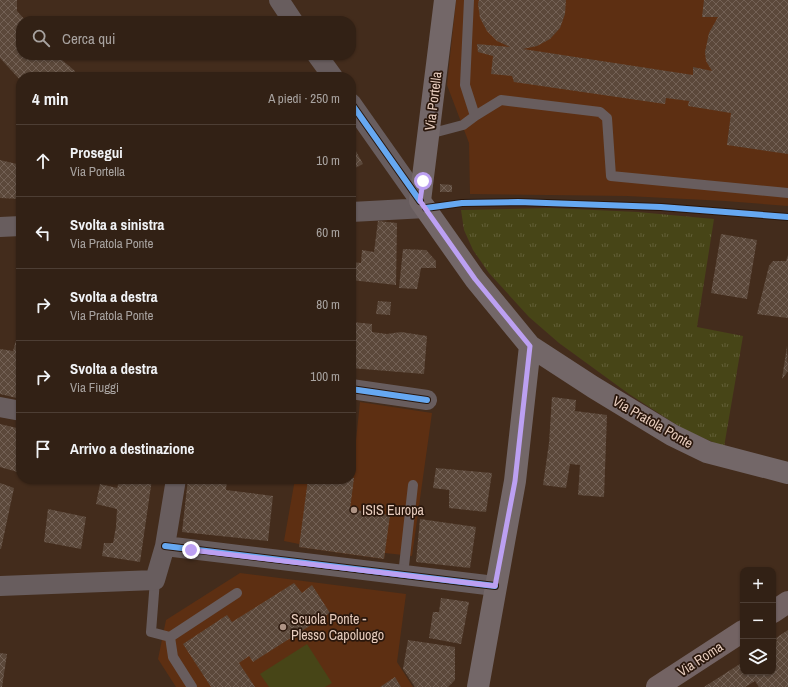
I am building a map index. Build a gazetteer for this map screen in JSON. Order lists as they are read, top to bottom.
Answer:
{
  "streets": {
    "main road": ["Via Portella", "Via Pratola Ponte", "Via Roma"]
  },
  "crossings": [
    ["Via Portella", "Via Pratola Ponte"]
  ],
  "places": ["ISIS Europa", "Scuola Ponte - Plesso Capoluogo"],
  "page": {
    "search": "Cerca qui",
    "heading": ["4 min", "A piedi · 250 m"],
    "list": [
      ["Prosegui", "Via Portella", "10 m"],
      ["Svolta a sinistra", "Via Pratola Ponte", "60 m"],
      ["Svolta a destra", "Via Pratola Ponte", "80 m"],
      ["Svolta a destra", "Via Fiuggi", "100 m"],
      "Arrivo a destinazione"
    ],
    "map_buttons": ["+", "−"]
  }
}
